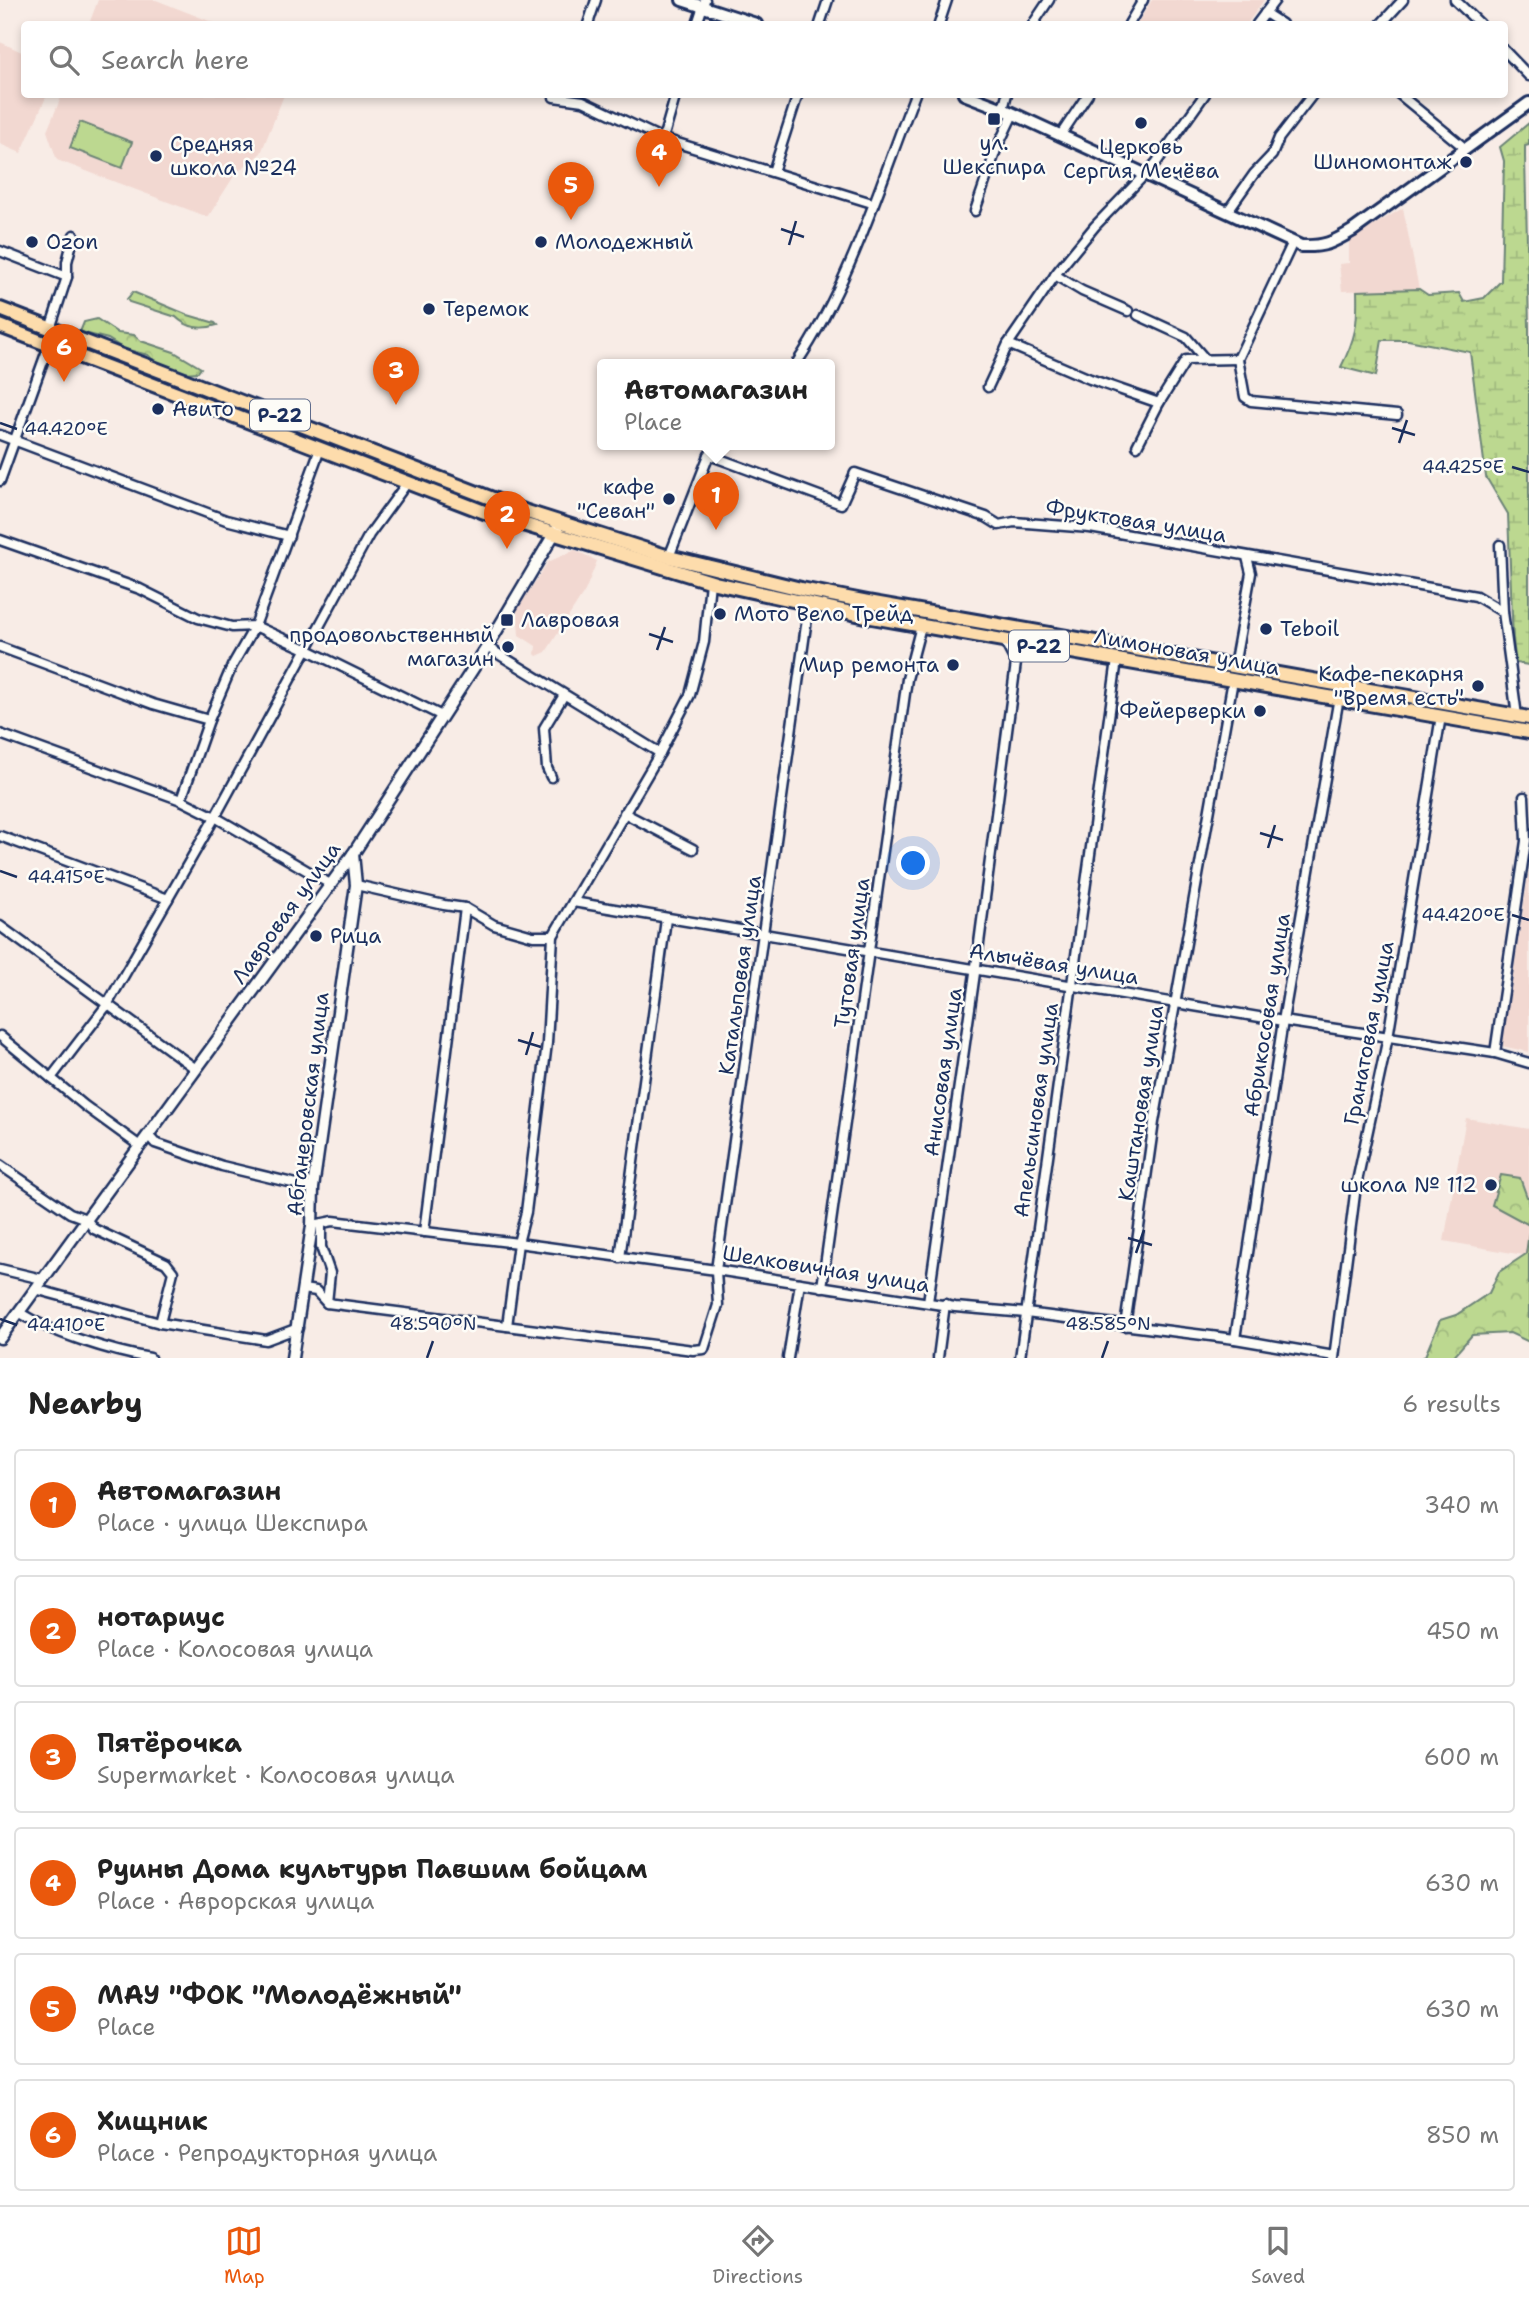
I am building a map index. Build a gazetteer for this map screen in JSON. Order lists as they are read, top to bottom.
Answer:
{
  "streets": {
    "highway": ["Р-22", "Лимоновая улица"],
    "street": [
      "Фруктовая улица",
      "Лавровая улица",
      "Тутовая улица",
      "Алычёвая улица",
      "Катальповая улица",
      "Абрикосовая улица",
      "Гранатовая улица",
      "Анисовая улица",
      "Каштановая улица",
      "Абганеровская улица",
      "Апельсиновая улица",
      "Шелковичная улица"
    ]
  },
  "crossings": [
    ["Р-22", "Лимоновая улица"],
    ["Р-22", "Лавровая улица"],
    ["Лимоновая улица", "Лавровая улица"],
    ["Лимоновая улица", "Тутовая улица"],
    ["Лимоновая улица", "Катальповая улица"],
    ["Лимоновая улица", "Абрикосовая улица"],
    ["Лимоновая улица", "Гранатовая улица"],
    ["Лимоновая улица", "Анисовая улица"],
    ["Лимоновая улица", "Каштановая улица"],
    ["Лимоновая улица", "Апельсиновая улица"],
    ["Лавровая улица", "Абганеровская улица"],
    ["Тутовая улица", "Алычёвая улица"],
    ["Тутовая улица", "Шелковичная улица"],
    ["Алычёвая улица", "Катальповая улица"],
    ["Алычёвая улица", "Абрикосовая улица"],
    ["Алычёвая улица", "Гранатовая улица"],
    ["Алычёвая улица", "Анисовая улица"],
    ["Алычёвая улица", "Каштановая улица"],
    ["Алычёвая улица", "Апельсиновая улица"],
    ["Катальповая улица", "Шелковичная улица"],
    ["Абрикосовая улица", "Шелковичная улица"],
    ["Гранатовая улица", "Шелковичная улица"],
    ["Анисовая улица", "Шелковичная улица"],
    ["Каштановая улица", "Шелковичная улица"],
    ["Абганеровская улица", "Шелковичная улица"],
    ["Апельсиновая улица", "Шелковичная улица"]
  ],
  "places": {
    "transit": ["ул. Шекспира", "Лавровая"],
    "other": [
      "Церковь Сергия Мечёва",
      "Средняя школа №24",
      "Шиномонтаж",
      "Ozon",
      "Молодежный",
      "Теремок",
      "Авито",
      "кафе \"Севан\"",
      "Мото Вело Трейд",
      "Teboil",
      "продовольственный магазин",
      "Мир ремонта",
      "Кафе-пекарня \"Время есть\"",
      "Фейерверки",
      "Рица",
      "школа № 112"
    ]
  },
  "page": {
    "search": "Search here",
    "pins": [
      "4",
      "5",
      "6",
      "3",
      "1",
      "2"
    ],
    "popup": ["Автомагазин", "Place"],
    "heading": ["Nearby", "6 results"],
    "list": [
      {
        "mark": "1",
        "name": "Автомагазин",
        "note": "Place · улица Шекспира",
        "value": "340 m"
      },
      {
        "mark": "2",
        "name": "нотариус",
        "note": "Place · Колосовая улица",
        "value": "450 m"
      },
      {
        "mark": "3",
        "name": "Пятёрочка",
        "note": "Supermarket · Колосовая улица",
        "value": "600 m"
      },
      {
        "mark": "4",
        "name": "Руины Дома культуры Павшим бойцам",
        "note": "Place · Аврорская улица",
        "value": "630 m"
      },
      {
        "mark": "5",
        "name": "МАУ \"ФОК \"Молодёжный\"",
        "note": "Place",
        "value": "630 m"
      },
      {
        "mark": "6",
        "name": "Хищник",
        "note": "Place · Репродукторная улица",
        "value": "850 m"
      }
    ],
    "nav": ["Map", "Directions", "Saved"]
  },
  "coordinates": [
    "44.420°E",
    "44.425°E",
    "44.415°E",
    "48.590°N",
    "48.585°N",
    "44.410°E"
  ]
}
